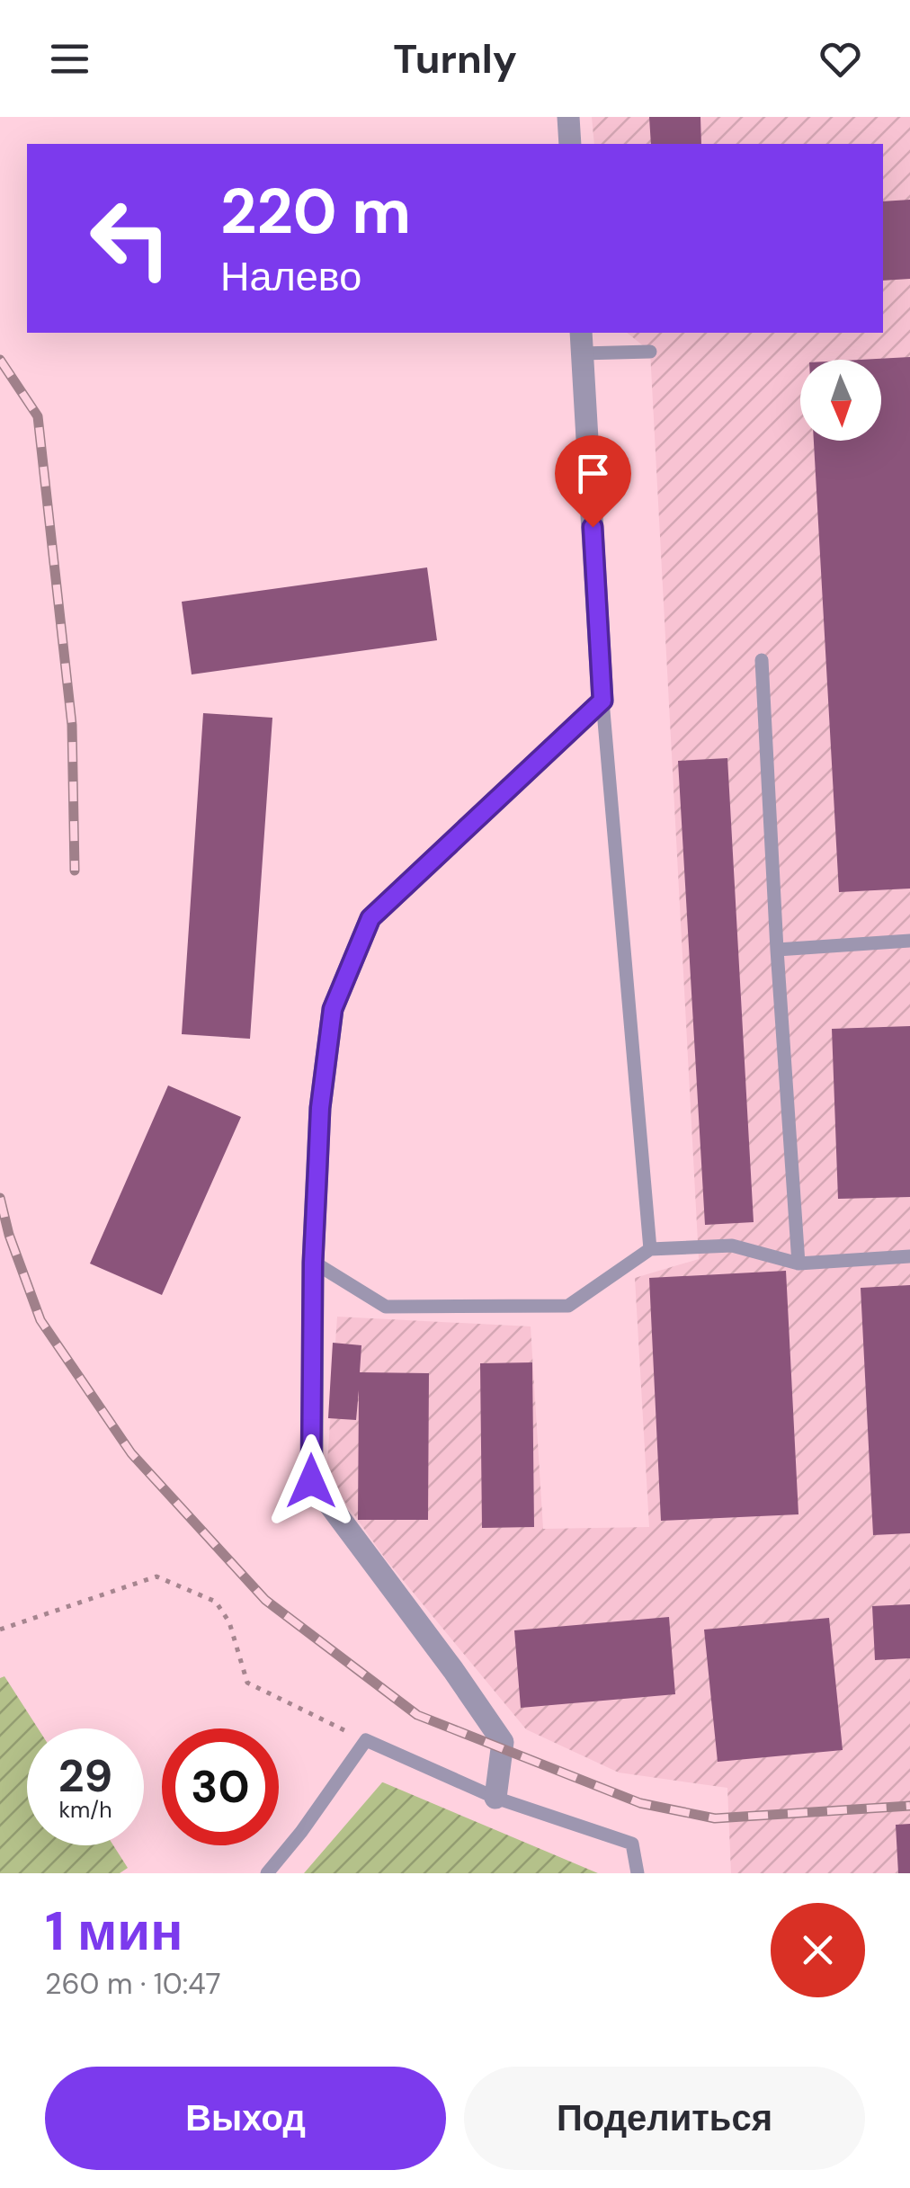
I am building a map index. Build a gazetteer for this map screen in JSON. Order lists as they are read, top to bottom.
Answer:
{
  "north": "bottom",
  "page": {
    "header": "Turnly",
    "turn": ["220 m", "Налево"],
    "speed": "29 km/h",
    "limit": "30",
    "heading": ["1 мин", "260 m · 10:47"],
    "buttons": ["Выход", "Поделиться"]
  }
}
